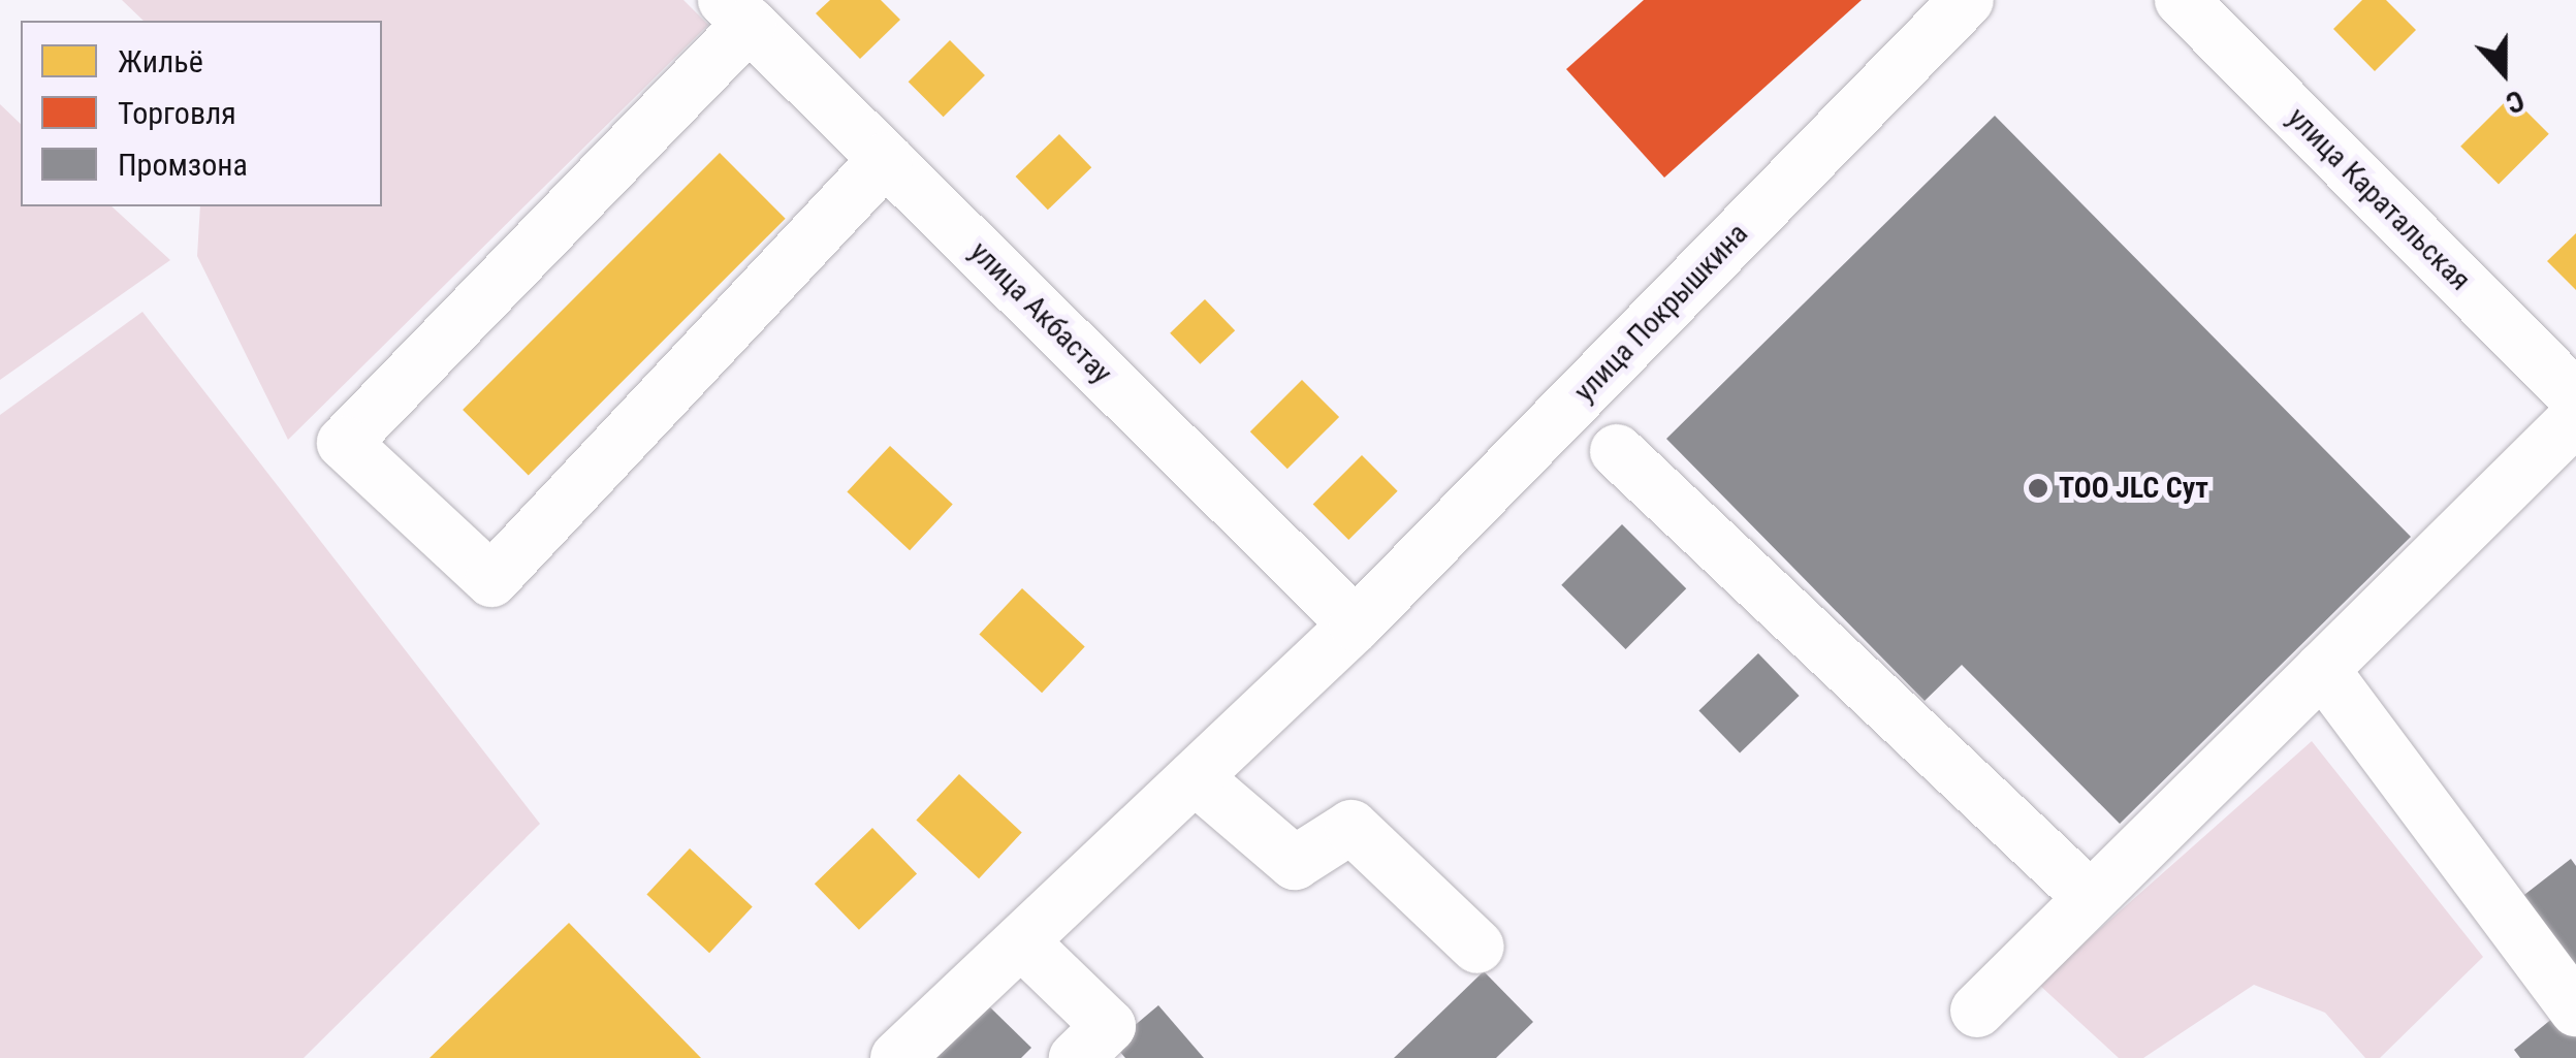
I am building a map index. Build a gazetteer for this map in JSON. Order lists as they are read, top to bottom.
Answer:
{
  "streets": {
    "street": ["улица Каратальская", "улица Акбастау", "улица Покрышкина"]
  },
  "crossings": [
    ["улица Акбастау", "улица Покрышкина"]
  ],
  "places": ["ТОО JLC Сут"],
  "legend": ["Жильё", "Торговля", "Промзона"],
  "north": "bottom"
}
